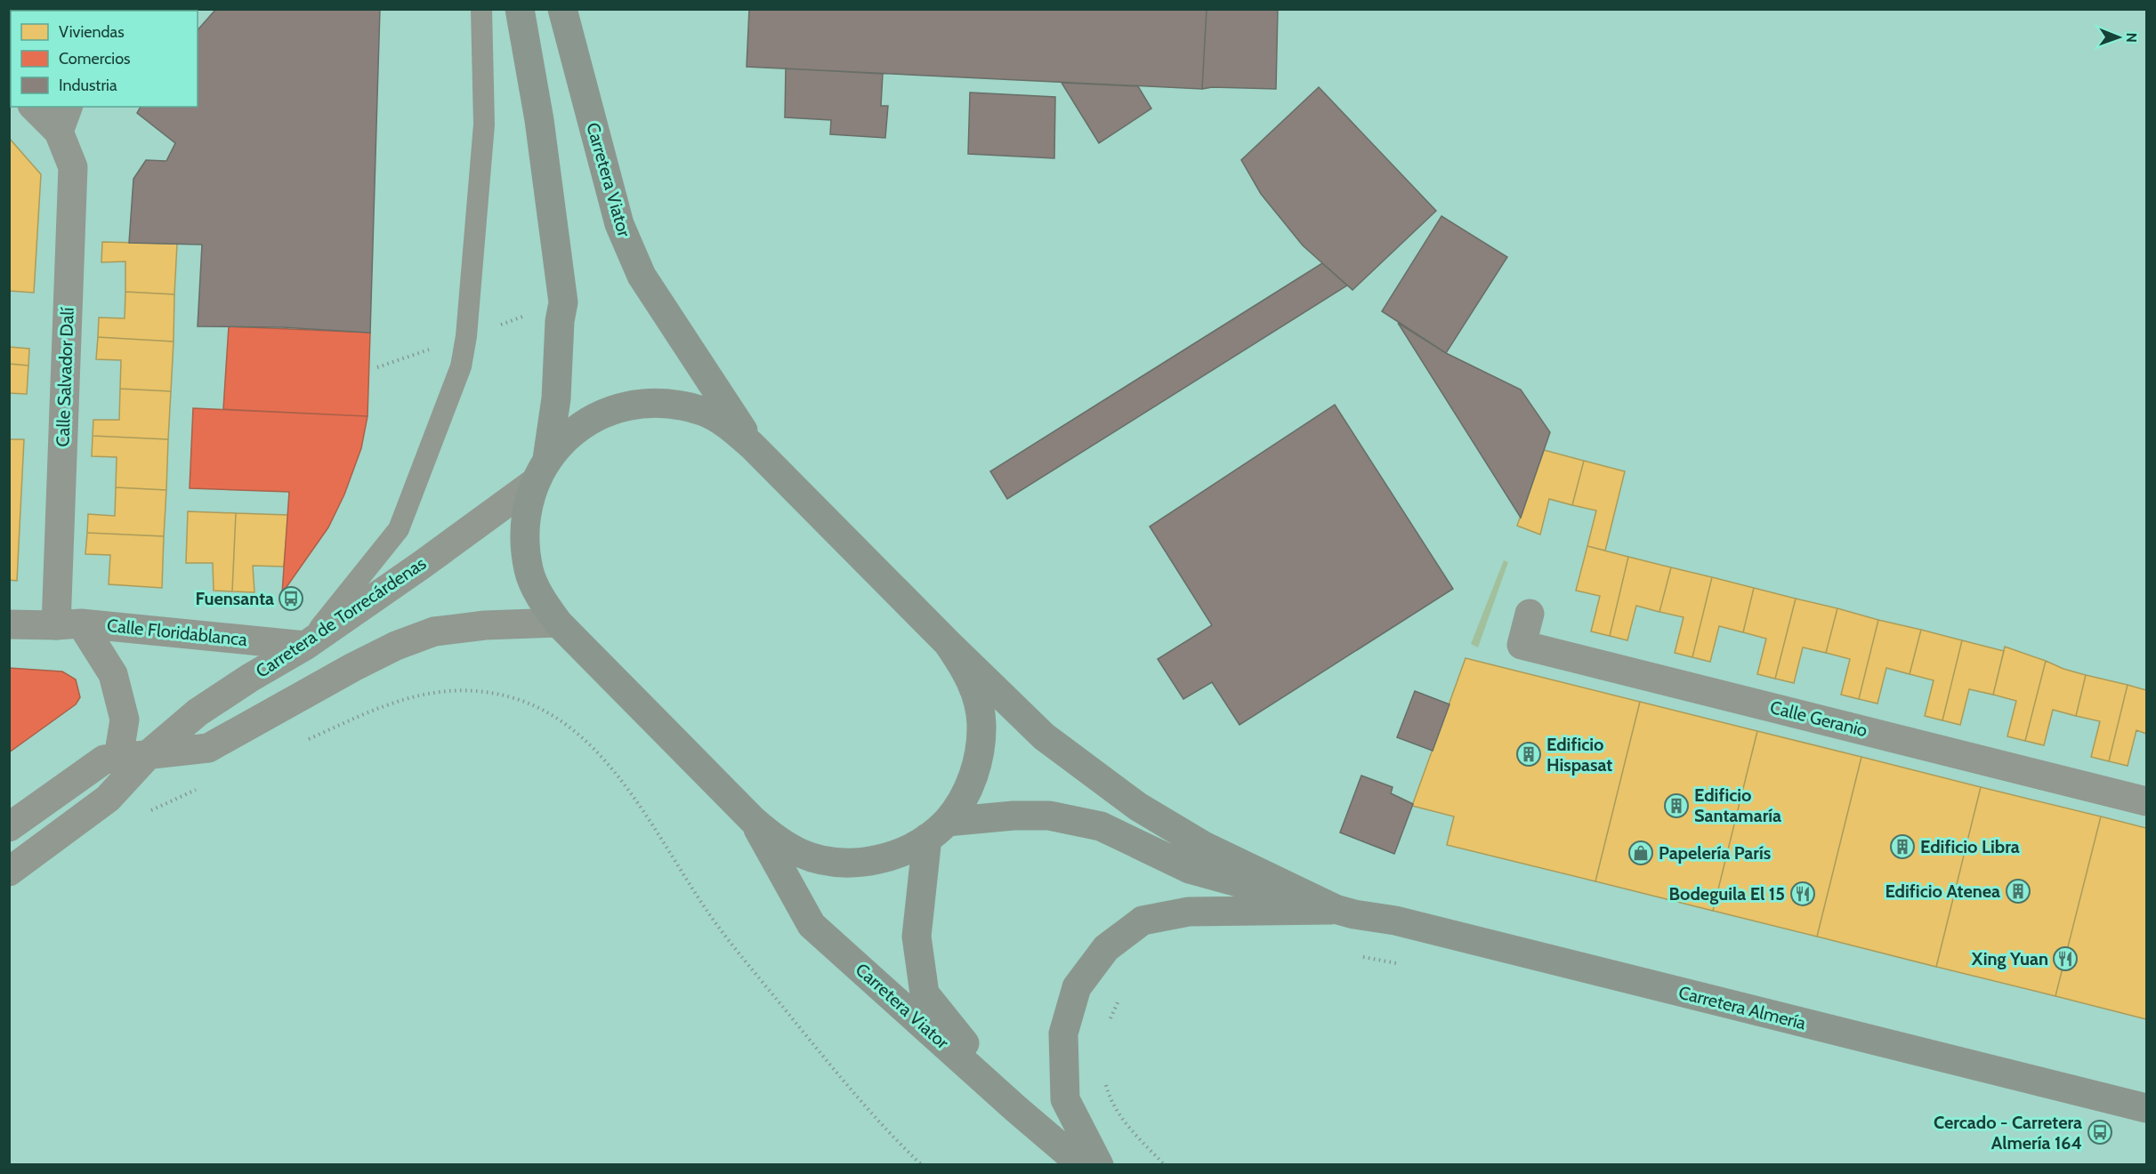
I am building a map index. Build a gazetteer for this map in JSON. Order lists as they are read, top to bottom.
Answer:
{
  "streets": {
    "main road": ["Carretera Viator", "Carretera Almería"],
    "street": [
      "Calle Salvador Dalí",
      "Carretera de Torrecárdenas",
      "Calle Floridablanca",
      "Calle Geranio"
    ]
  },
  "crossings": [
    ["Calle Salvador Dalí", "Calle Floridablanca"],
    ["Carretera de Torrecárdenas", "Calle Floridablanca"]
  ],
  "places": {
    "bus stop": ["Fuensanta", "Cercado - Carretera Almería 164"],
    "building": [
      "Edificio Hispasat",
      "Edificio Santamaría",
      "Edificio Libra",
      "Edificio Atenea"
    ],
    "shop": ["Papelería París"],
    "restaurant": ["Bodeguila El 15", "Xing Yuan"]
  },
  "legend": ["Viviendas", "Comercios", "Industria"],
  "north": "right"
}
